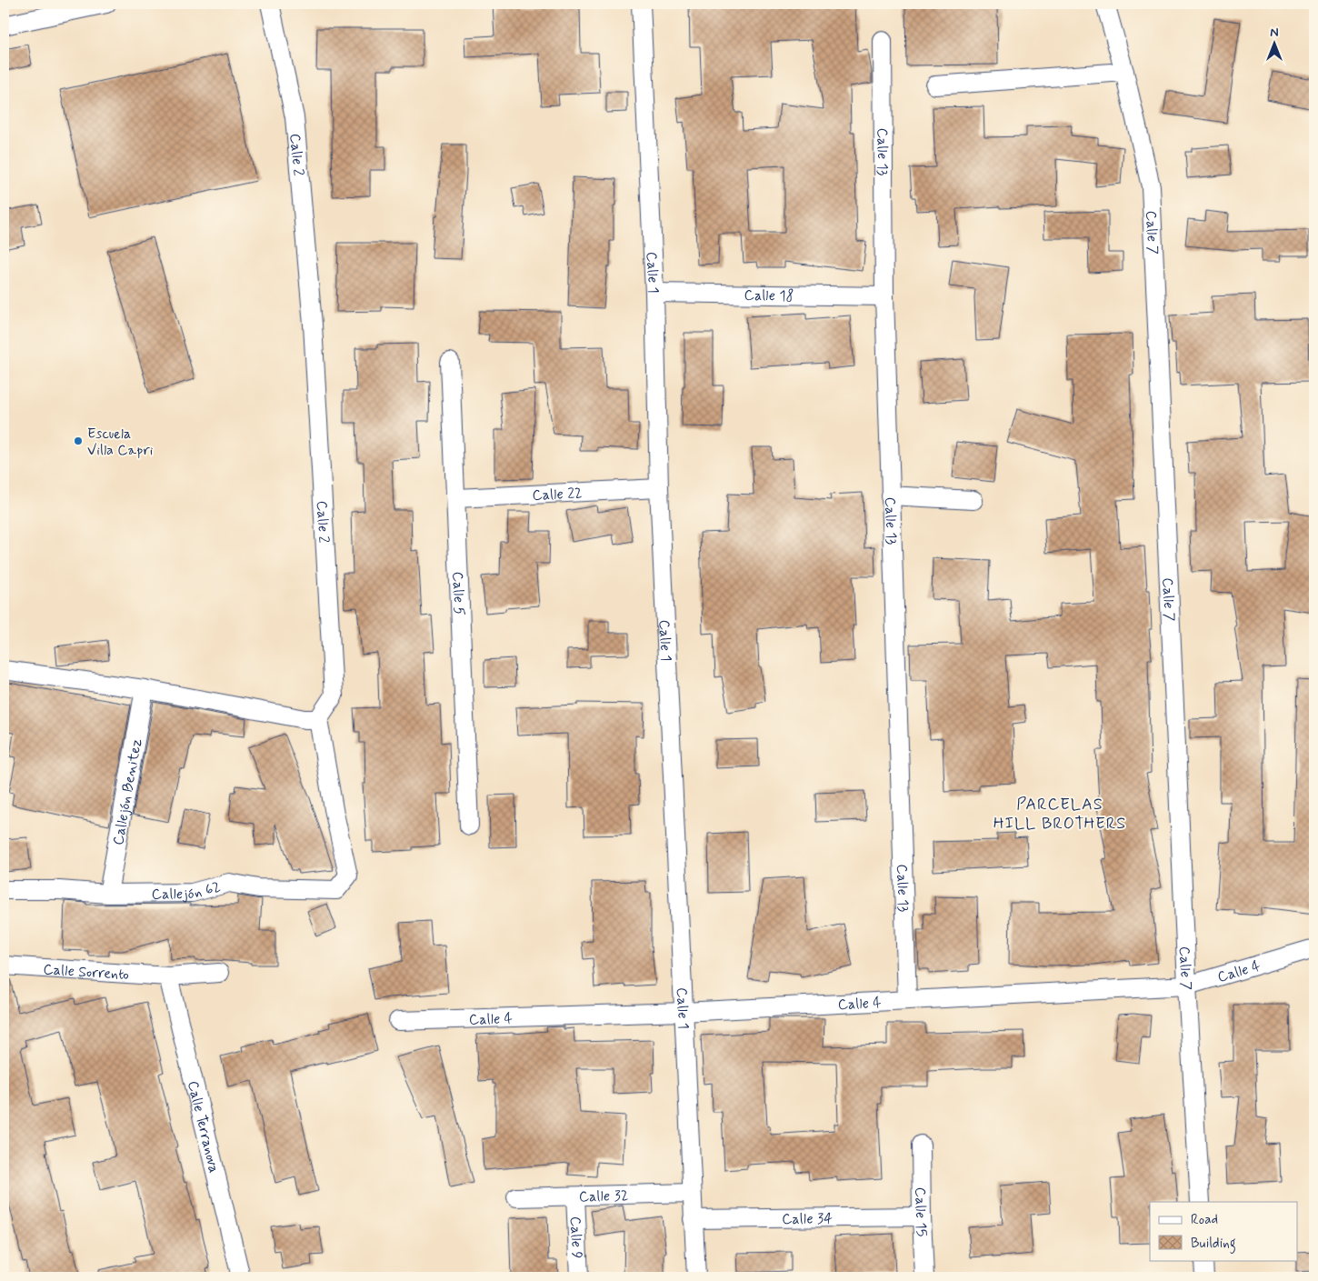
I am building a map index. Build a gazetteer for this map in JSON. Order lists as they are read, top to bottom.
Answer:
{
  "streets": {
    "street": [
      "Calle 13",
      "Calle 2",
      "Calle 7",
      "Calle 1",
      "Calle 18",
      "Calle 22",
      "Calle 5",
      "Callejón Benitez",
      "Callejón 62",
      "Calle Sorrento",
      "Calle 4",
      "Calle Terranova",
      "Calle 32",
      "Calle 15",
      "Calle 34",
      "Calle 9"
    ]
  },
  "crossings": [
    ["Calle 13", "Calle 18"],
    ["Calle 13", "Calle 4"],
    ["Calle 2", "Callejón 62"],
    ["Calle 7", "Calle 4"],
    ["Calle 1", "Calle 18"],
    ["Calle 1", "Calle 22"],
    ["Calle 1", "Calle 4"],
    ["Calle 1", "Calle 32"],
    ["Calle 1", "Calle 34"],
    ["Calle 22", "Calle 5"],
    ["Callejón Benitez", "Callejón 62"],
    ["Calle Sorrento", "Calle Terranova"],
    ["Calle 32", "Calle 9"],
    ["Calle 15", "Calle 34"]
  ],
  "districts": ["PARCELAS HILL BROTHERS"],
  "places": ["Escuela Villa Capri"],
  "legend": ["Road", "Building"],
  "north": "top"
}
